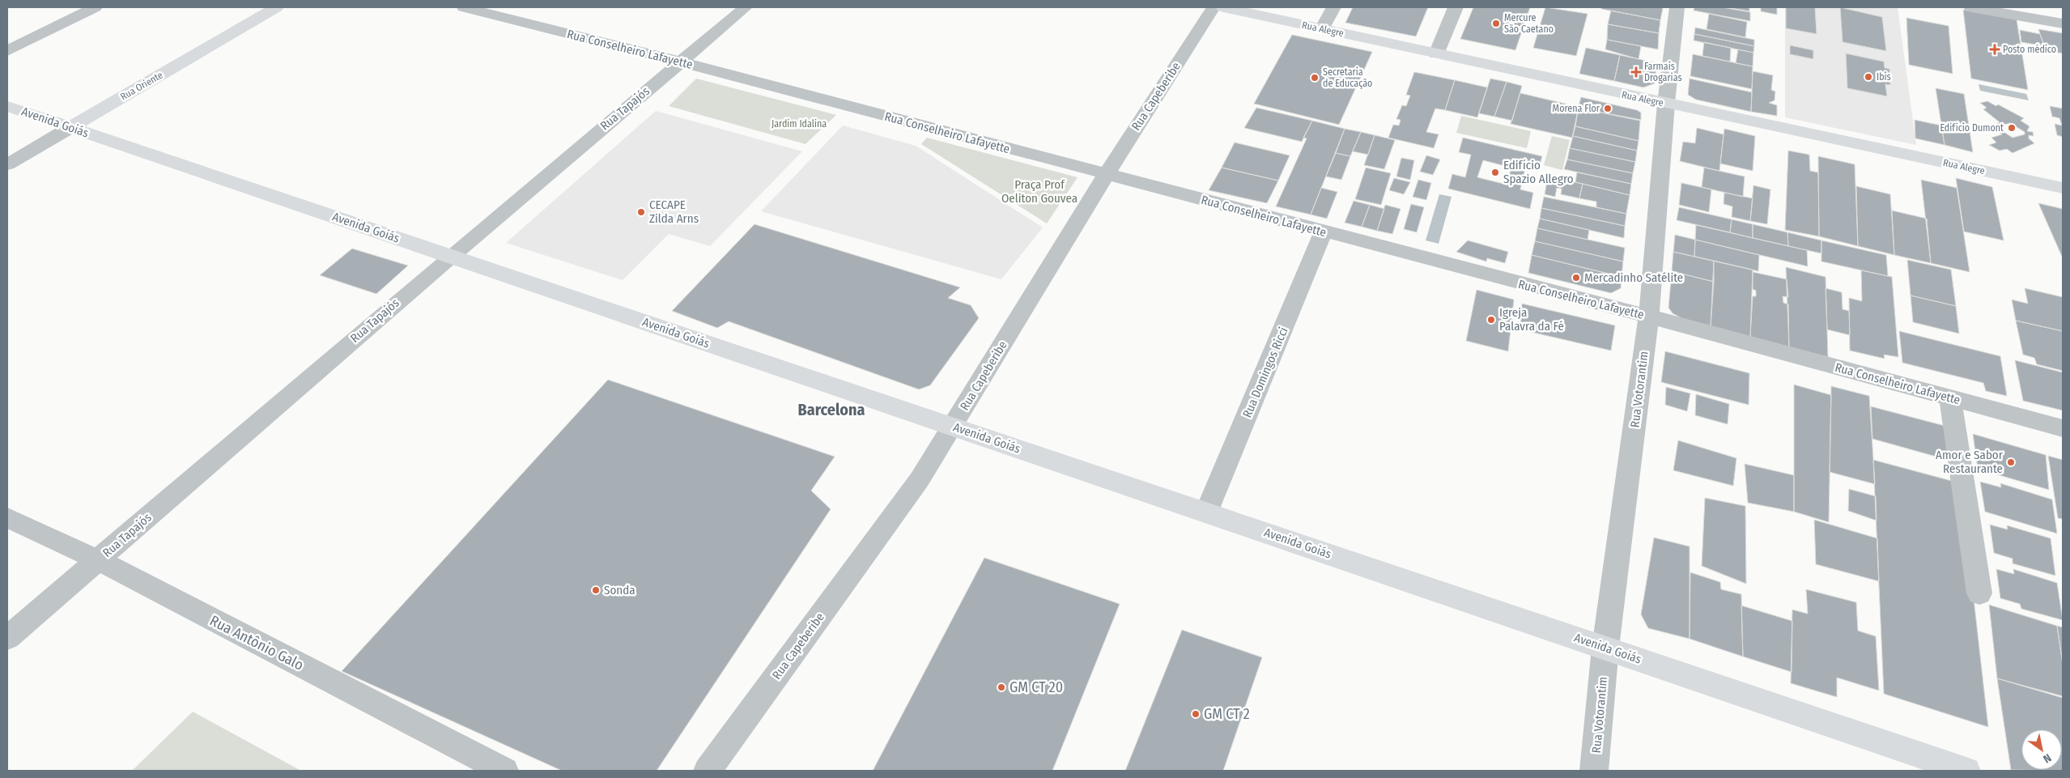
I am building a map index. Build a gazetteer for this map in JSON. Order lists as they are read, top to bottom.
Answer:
{
  "streets": {
    "main road": ["Rua Alegre", "Rua Oriente", "Avenida Goiás"],
    "street": [
      "Rua Conselheiro Lafayette",
      "Rua Capeberibe",
      "Rua Tapajós",
      "Rua Domingos Ricci",
      "Rua Votorantim",
      "Rua Antônio Galo"
    ]
  },
  "crossings": [
    ["Rua Alegre", "Rua Votorantim"],
    ["Rua Conselheiro Lafayette", "Rua Capeberibe"],
    ["Rua Conselheiro Lafayette", "Rua Tapajós"],
    ["Rua Conselheiro Lafayette", "Rua Domingos Ricci"],
    ["Rua Conselheiro Lafayette", "Rua Votorantim"],
    ["Rua Oriente", "Avenida Goiás"],
    ["Rua Capeberibe", "Avenida Goiás"],
    ["Rua Tapajós", "Avenida Goiás"],
    ["Rua Tapajós", "Rua Antônio Galo"],
    ["Avenida Goiás", "Rua Domingos Ricci"],
    ["Avenida Goiás", "Rua Votorantim"]
  ],
  "districts": ["Barcelona"],
  "parks": ["Jardim Idalina", "Praça Prof Oeliton Gouvea"],
  "places": {
    "other": [
      "Mercure São Caetano",
      "Ibis",
      "Secretaria de Educação",
      "Morena Flor",
      "Edifício Dumont",
      "Edifício Spazio Allegro",
      "CECAPE Zilda Arns",
      "Mercadinho Satélite",
      "Igreja Palavra da Fé",
      "Amor e Sabor Restaurante",
      "Sonda",
      "GM CT 20",
      "GM CT 2"
    ],
    "health": ["Posto médico", "Farmais Drogarias"]
  },
  "north": "bottom right"
}
